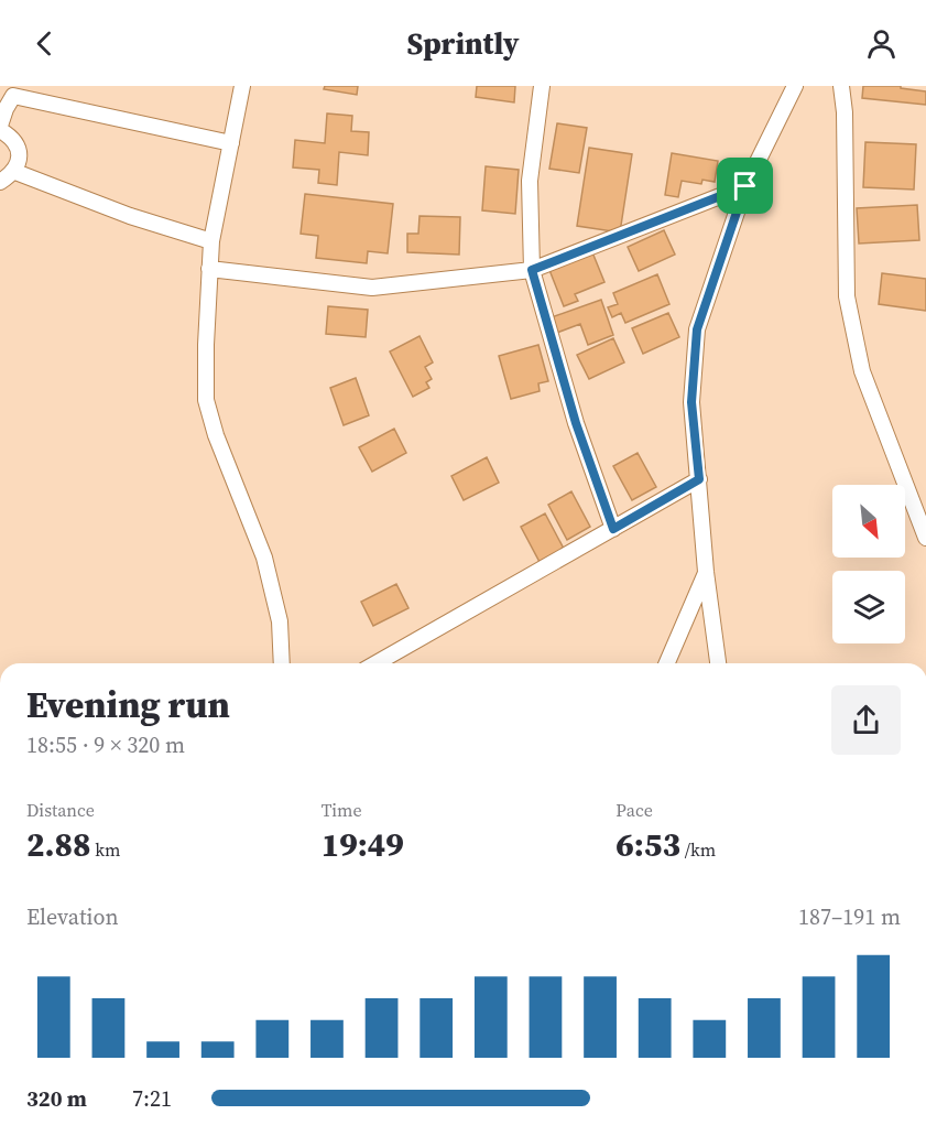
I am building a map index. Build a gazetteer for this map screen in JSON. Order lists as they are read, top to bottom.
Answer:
{
  "north": "bottom right",
  "page": {
    "header": "Sprintly",
    "heading": ["Evening run", "18:55 · 9 × 320 m"],
    "stats": [
      ["Distance", "2.88 km"],
      ["Time", "19:49"],
      ["Pace", "6:53 /km"]
    ],
    "chart": ["Elevation", "187–191 m"],
    "list": [
      {
        "name": "320 m",
        "note": "7:21"
      }
    ]
  }
}
